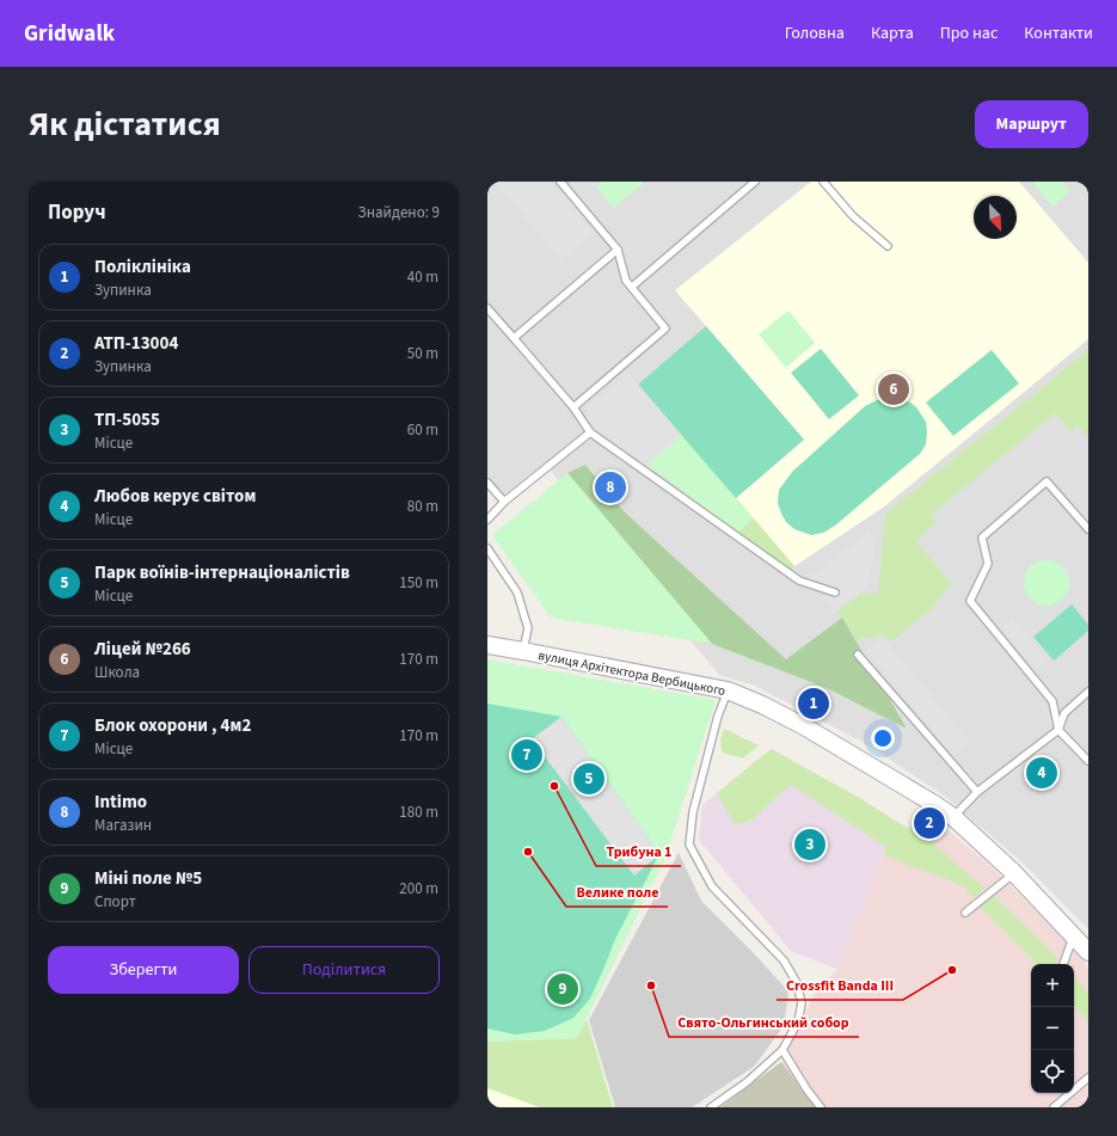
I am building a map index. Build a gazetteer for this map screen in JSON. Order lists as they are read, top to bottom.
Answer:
{
  "streets": {
    "street": ["вулиця Архітектора Вербицького"]
  },
  "places": [
    "Трибуна 1",
    "Велике поле",
    "Crossfit Banda III",
    "Свято-Ольгинський собор"
  ],
  "north": "bottom right",
  "page": {
    "header": "Gridwalk",
    "nav": [
      "Головна",
      "Карта",
      "Про нас",
      "Контакти"
    ],
    "title": "Як дістатися",
    "buttons": [
      "Маршрут",
      ["Зберегти", "Поділитися"]
    ],
    "heading": ["Поруч", "Знайдено: 9"],
    "list": [
      {
        "mark": "1",
        "name": "Поліклініка",
        "note": "Зупинка",
        "value": "40 m"
      },
      {
        "mark": "2",
        "name": "АТП-13004",
        "note": "Зупинка",
        "value": "50 m"
      },
      {
        "mark": "3",
        "name": "ТП-5055",
        "note": "Місце",
        "value": "60 m"
      },
      {
        "mark": "4",
        "name": "Любов керує світом",
        "note": "Місце",
        "value": "80 m"
      },
      {
        "mark": "5",
        "name": "Парк воїнів-інтернаціоналістів",
        "note": "Місце",
        "value": "150 m"
      },
      {
        "mark": "6",
        "name": "Ліцей №266",
        "note": "Школа",
        "value": "170 m"
      },
      {
        "mark": "7",
        "name": "Блок охорони , 4м2",
        "note": "Місце",
        "value": "170 m"
      },
      {
        "mark": "8",
        "name": "Intimo",
        "note": "Магазин",
        "value": "180 m"
      },
      {
        "mark": "9",
        "name": "Міні поле №5",
        "note": "Спорт",
        "value": "200 m"
      }
    ],
    "pins": [
      "6",
      "8",
      "1",
      "7",
      "4",
      "5",
      "2",
      "3",
      "9"
    ],
    "map_buttons": ["+", "−"]
  }
}
